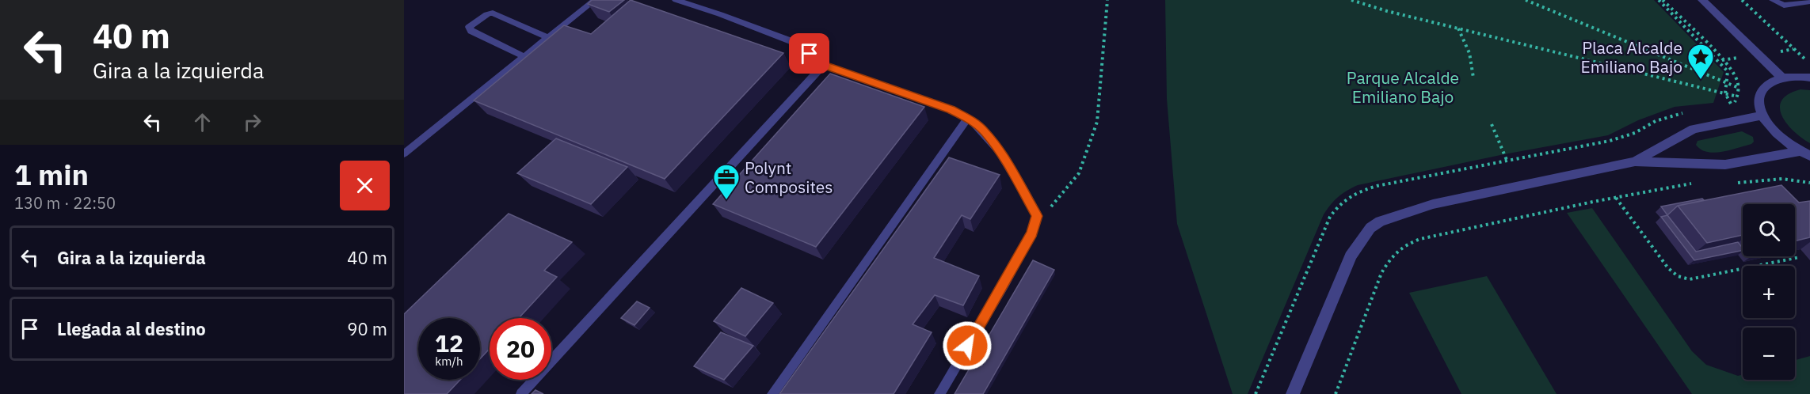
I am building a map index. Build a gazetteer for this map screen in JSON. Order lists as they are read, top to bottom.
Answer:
{
  "parks": ["Parque Alcalde Emiliano Bajo"],
  "places": {
    "place": ["Placa Alcalde Emiliano Bajo"],
    "office": ["Polynt Composites"]
  },
  "page": {
    "turn": ["40 m", "Gira a la izquierda"],
    "heading": ["1 min", "130 m · 22:50"],
    "map_buttons": ["+", "−"],
    "list": [
      {
        "name": "Gira a la izquierda",
        "value": "40 m"
      },
      {
        "name": "Llegada al destino",
        "value": "90 m"
      }
    ],
    "speed": "12 km/h",
    "limit": "20"
  }
}
